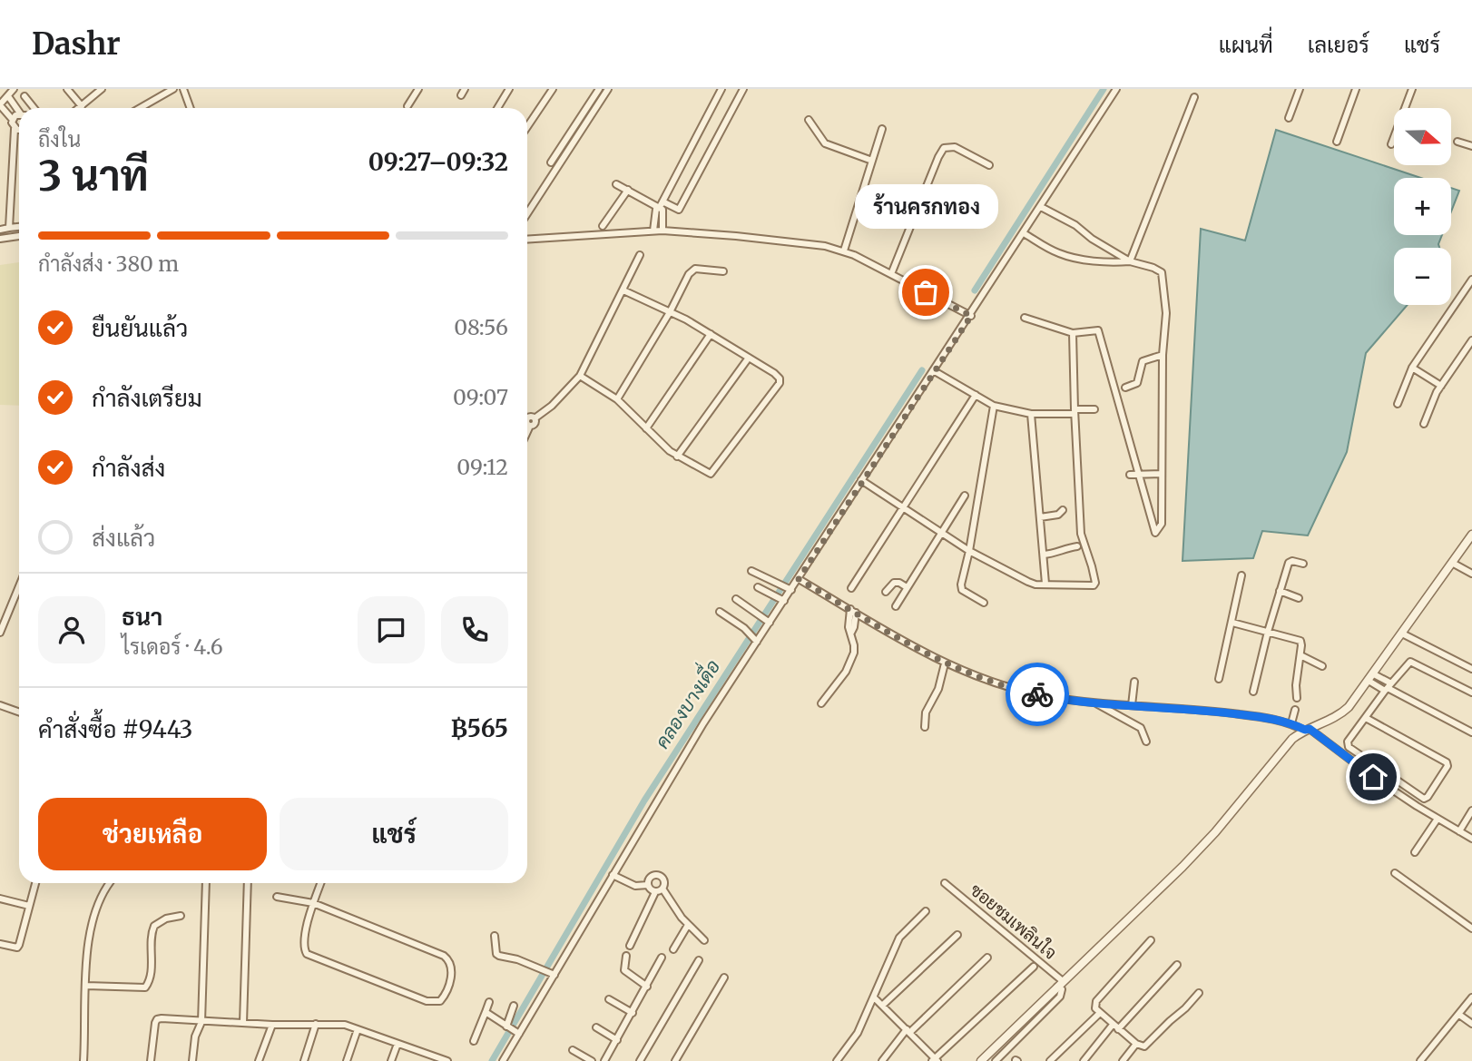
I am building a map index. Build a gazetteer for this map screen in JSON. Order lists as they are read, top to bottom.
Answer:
{
  "streets": {
    "street": ["ซอยชมเพลินใจ"]
  },
  "water": ["คลองบางเดื่อ"],
  "places": ["ร้านครกทอง"],
  "north": "right",
  "page": {
    "header": "Dashr",
    "nav": ["แผนที่", "เลเยอร์", "แชร์"],
    "map_buttons": ["+", "−"],
    "heading": ["3 นาที", "ถึงใน", "09:27–09:32"],
    "panel": [
      "ธนา",
      "ไรเดอร์ · 4.6",
      "คำสั่งซื้อ #9443",
      "฿565"
    ],
    "bubble": "ร้านครกทอง",
    "bar": "กำลังส่ง · 380 m",
    "list": [
      ["ยืนยันแล้ว", "08:56"],
      ["กำลังเตรียม", "09:07"],
      ["กำลังส่ง", "09:12"],
      "ส่งแล้ว"
    ],
    "buttons": ["ช่วยเหลือ", "แชร์"]
  }
}
